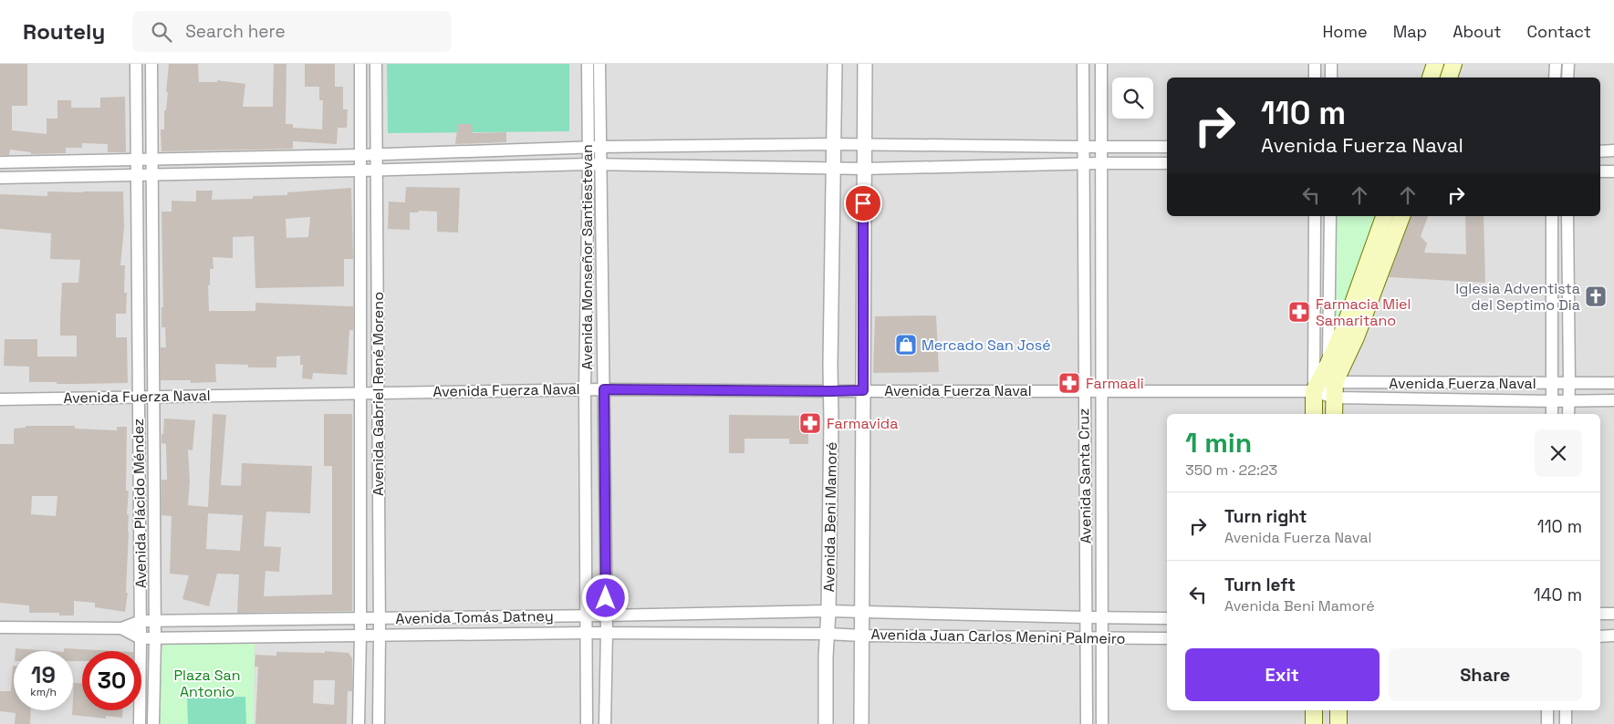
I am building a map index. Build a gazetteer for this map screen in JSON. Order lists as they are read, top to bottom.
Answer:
{
  "streets": {
    "street": [
      "Avenida Monseñor Santiestevan",
      "Avenida Fuerza Naval",
      "Avenida Gabriel René Moreno",
      "Avenida Santa Cruz",
      "Avenida Plácido Méndez",
      "Avenida Beni Mamoré",
      "Avenida Tomás Datney",
      "Avenida Juan Carlos Menini Palmeiro"
    ]
  },
  "crossings": [
    ["Avenida Monseñor Santiestevan", "Avenida Fuerza Naval"],
    ["Avenida Monseñor Santiestevan", "Avenida Tomás Datney"],
    ["Avenida Fuerza Naval", "Avenida Gabriel René Moreno"],
    ["Avenida Fuerza Naval", "Avenida Santa Cruz"],
    ["Avenida Fuerza Naval", "Avenida Plácido Méndez"],
    ["Avenida Fuerza Naval", "Avenida Beni Mamoré"],
    ["Avenida Gabriel René Moreno", "Avenida Tomás Datney"],
    ["Avenida Santa Cruz", "Avenida Juan Carlos Menini Palmeiro"],
    ["Avenida Plácido Méndez", "Avenida Tomás Datney"],
    ["Avenida Beni Mamoré", "Avenida Tomás Datney"],
    ["Avenida Beni Mamoré", "Avenida Juan Carlos Menini Palmeiro"],
    ["Avenida Tomás Datney", "Avenida Juan Carlos Menini Palmeiro"]
  ],
  "parks": ["Plaza San Antonio"],
  "places": {
    "church": ["Iglesia Adventista del Septimo Dia"],
    "pharmacy": ["Farmacia Miel Samaritano", "Farmaali", "Farmavida"],
    "shop": ["Mercado San José"]
  },
  "page": {
    "header": "Routely",
    "search": "Search here",
    "nav": [
      "Home",
      "Map",
      "About",
      "Contact"
    ],
    "turn": ["110 m", "Avenida Fuerza Naval"],
    "heading": ["1 min", "350 m · 22:23"],
    "list": [
      {
        "name": "Turn right",
        "note": "Avenida Fuerza Naval",
        "value": "110 m"
      },
      {
        "name": "Turn left",
        "note": "Avenida Beni Mamoré",
        "value": "140 m"
      }
    ],
    "buttons": ["Exit", "Share"],
    "speed": "19 km/h",
    "limit": "30"
  }
}
